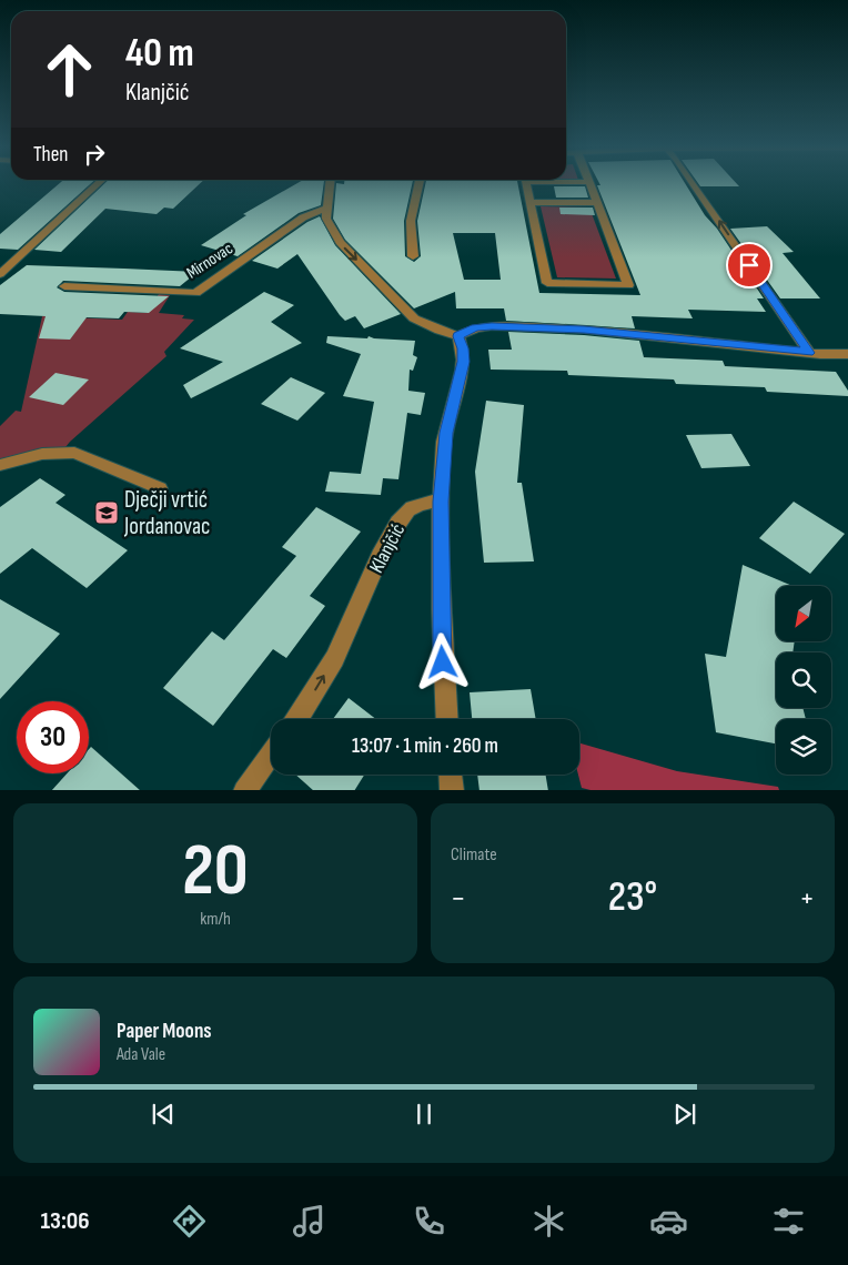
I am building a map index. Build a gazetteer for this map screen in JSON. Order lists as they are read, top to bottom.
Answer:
{
  "streets": {
    "street": ["Mirnovac", "Klanjčić"]
  },
  "one_way": ["Klanjčić"],
  "places": {
    "school or university": ["Dječji vrtić Jordanovac"]
  },
  "north": "bottom left",
  "page": {
    "turn": ["40 m", "Klanjčić"],
    "then": "Then",
    "limit": "30",
    "trip": "13:07 · 1 min · 260 m",
    "tile": [
      ["20", "km/h"],
      "Climate"
    ],
    "heat": ["−", "23°", "+"],
    "song": ["Paper Moons", "Ada Vale"],
    "tabs": "13:06"
  }
}
